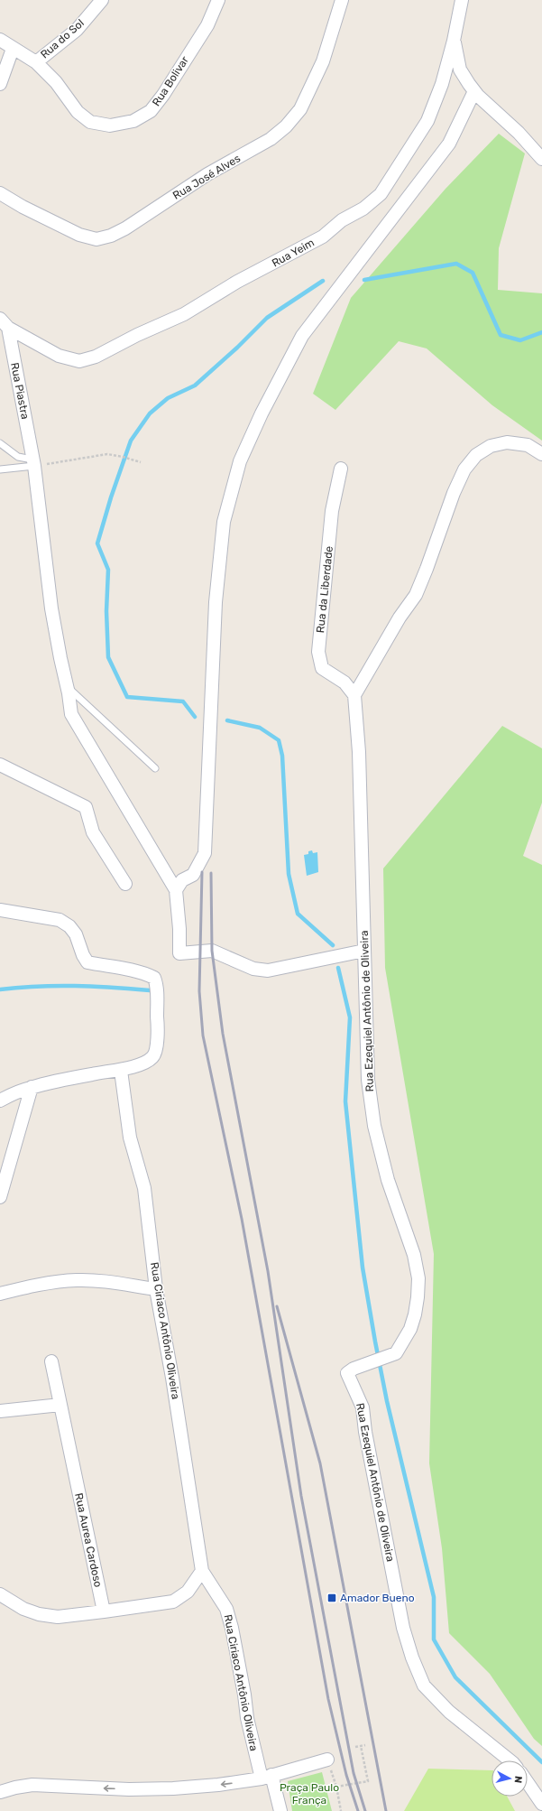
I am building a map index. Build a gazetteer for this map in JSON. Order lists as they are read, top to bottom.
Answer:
{
  "streets": {
    "street": [
      "Rua do Sol",
      "Rua Bolivar",
      "Rua José Alves",
      "Rua Yeim",
      "Rua Piastra",
      "Rua da Liberdade",
      "Rua Ezequiel Antônio de Oliveira",
      "Rua Ciriaco Antônio Oliveira",
      "Rua Aurea Cardoso"
    ]
  },
  "crossings": [
    ["Rua do Sol", "Rua Bolivar"],
    ["Rua Yeim", "Rua Piastra"],
    ["Rua da Liberdade", "Rua Ezequiel Antônio de Oliveira"]
  ],
  "parks": ["Praça Paulo França"],
  "places": {
    "transit": ["Amador Bueno"]
  },
  "north": "right"
}
